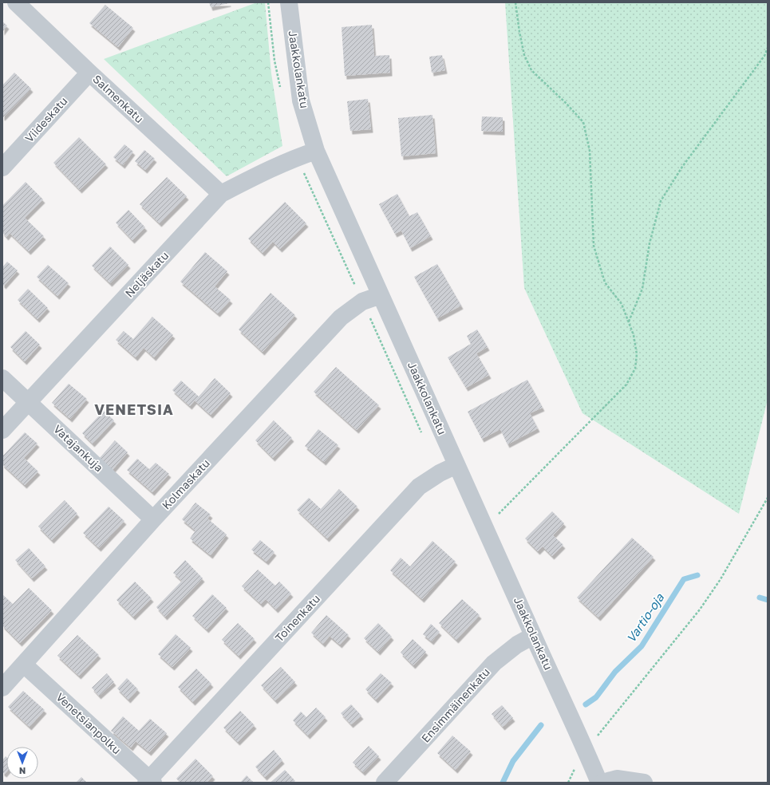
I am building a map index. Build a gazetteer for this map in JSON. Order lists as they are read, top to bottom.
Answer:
{
  "streets": {
    "street": [
      "Jaakkolankatu",
      "Salmenkatu",
      "Viideskatu",
      "Neljäskatu",
      "Vatajankuja",
      "Kolmaskatu",
      "Toinenkatu",
      "Ensimmäinenkatu",
      "Venetsianpolku"
    ]
  },
  "crossings": [
    ["Jaakkolankatu", "Neljäskatu"],
    ["Jaakkolankatu", "Kolmaskatu"],
    ["Jaakkolankatu", "Toinenkatu"],
    ["Jaakkolankatu", "Ensimmäinenkatu"],
    ["Salmenkatu", "Viideskatu"],
    ["Salmenkatu", "Neljäskatu"],
    ["Neljäskatu", "Vatajankuja"],
    ["Vatajankuja", "Kolmaskatu"],
    ["Kolmaskatu", "Venetsianpolku"],
    ["Toinenkatu", "Venetsianpolku"]
  ],
  "districts": ["VENETSIA"],
  "water": ["Vartio-oja"],
  "north": "bottom"
}
